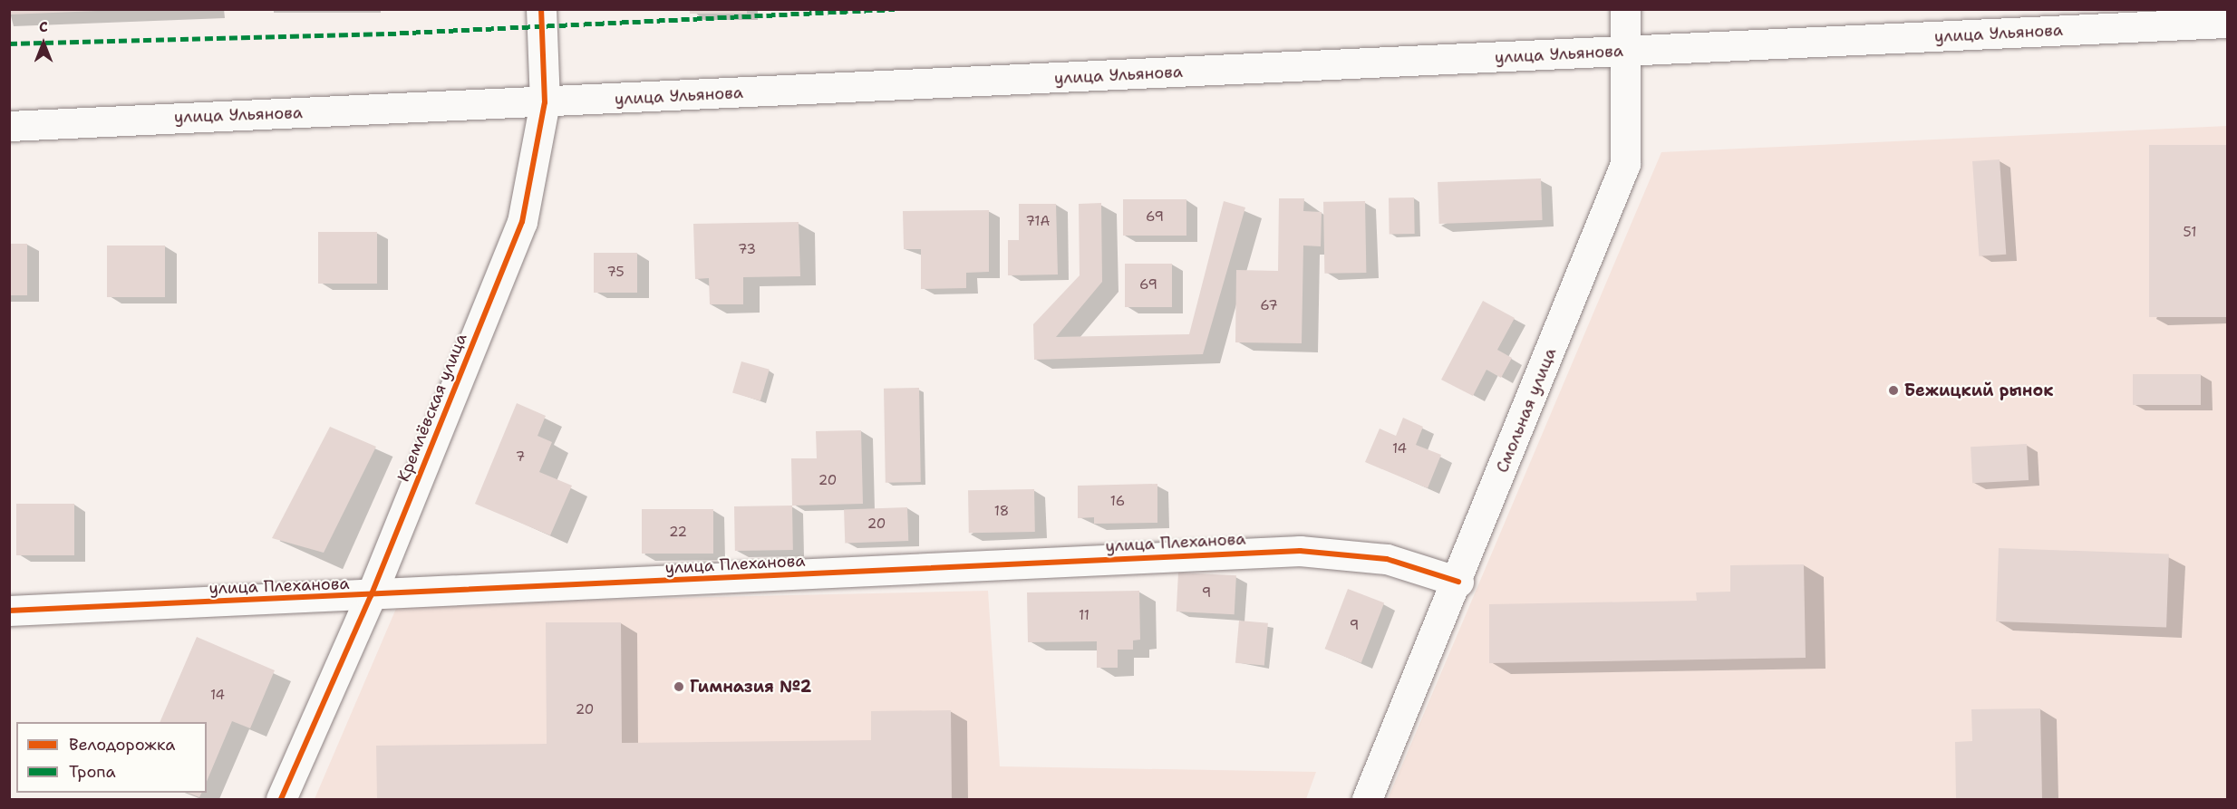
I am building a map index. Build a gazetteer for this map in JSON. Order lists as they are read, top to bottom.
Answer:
{
  "streets": {
    "street": [
      "улица Ульянова",
      "Кремлёвская улица",
      "Смольная улица",
      "улица Плеханова"
    ]
  },
  "crossings": [
    ["улица Ульянова", "Кремлёвская улица"],
    ["улица Ульянова", "Смольная улица"],
    ["Кремлёвская улица", "улица Плеханова"],
    ["Смольная улица", "улица Плеханова"]
  ],
  "places": ["Бежицкий рынок", "Гимназия №2"],
  "house_numbers": [
    "69",
    "71А",
    "51",
    "73",
    "75",
    "69",
    "67",
    "14",
    "7",
    "20",
    "16",
    "18",
    "20",
    "22",
    "9",
    "11",
    "9",
    "14",
    "20"
  ],
  "legend": ["Велодорожка", "Тропа"],
  "north": "top"
}
